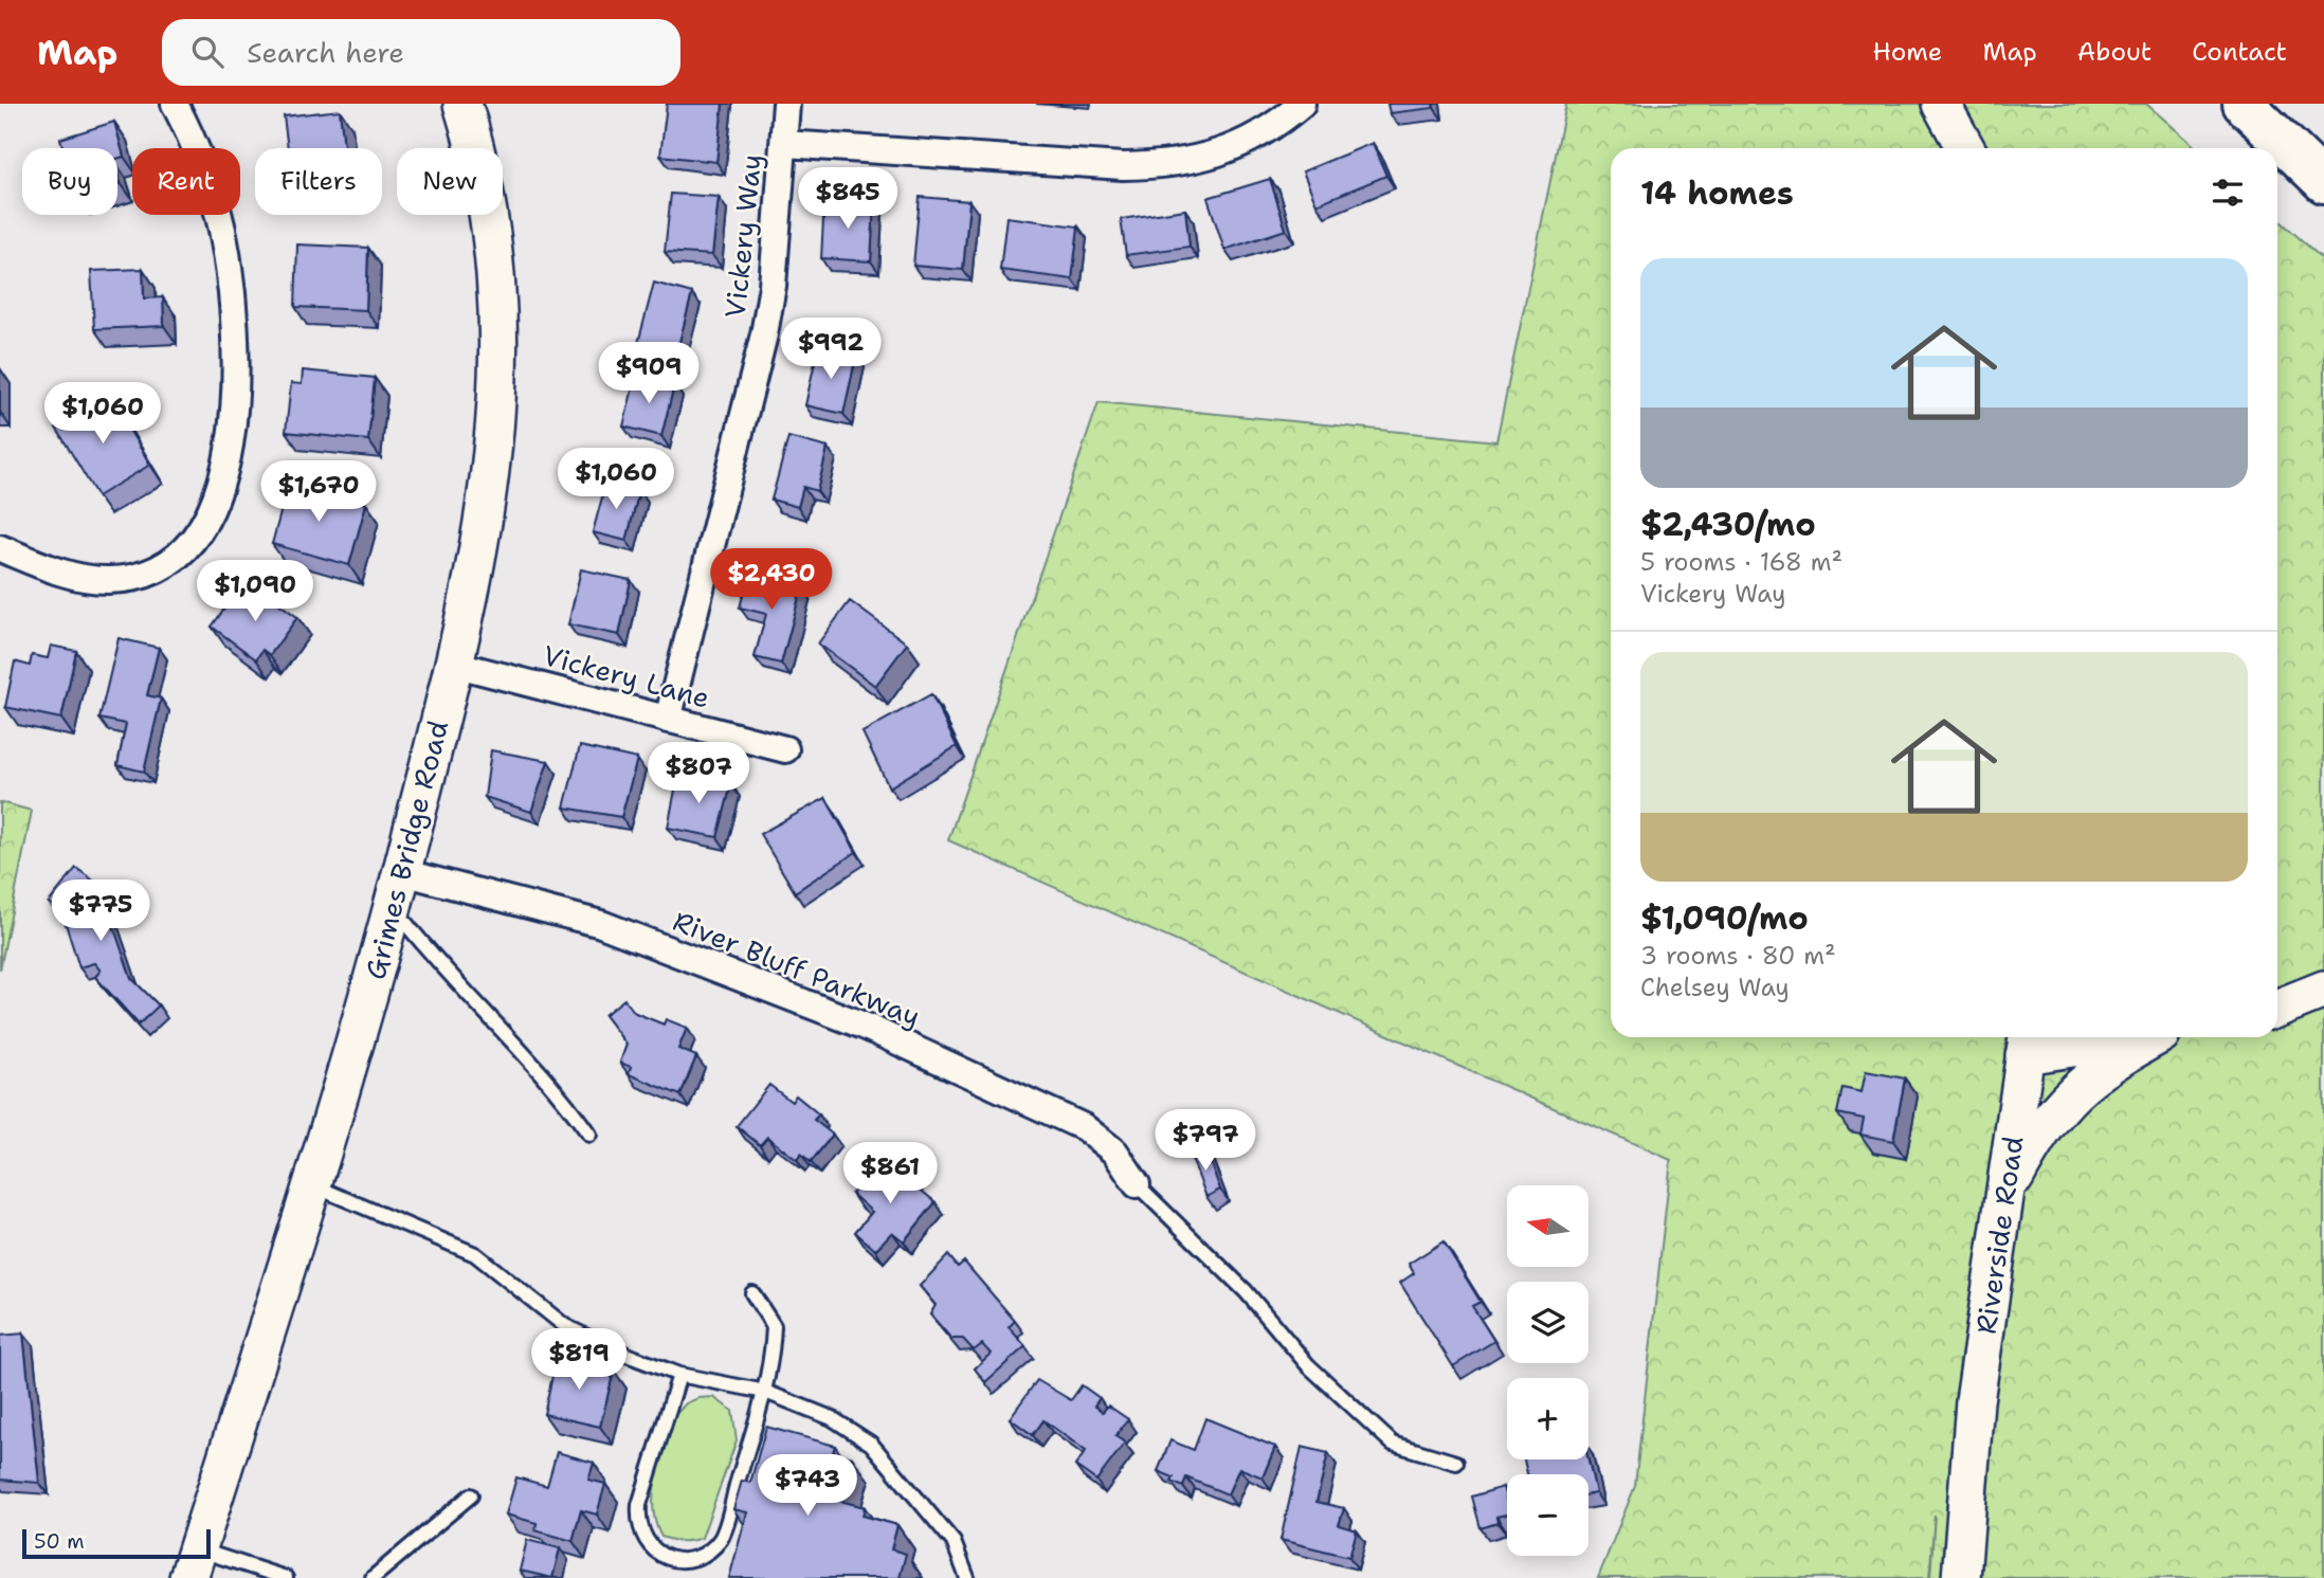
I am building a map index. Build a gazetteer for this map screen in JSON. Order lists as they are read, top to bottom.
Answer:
{
  "streets": {
    "street": [
      "Vickery Way",
      "Vickery Lane",
      "Grimes Bridge Road",
      "River Bluff Parkway",
      "Riverside Road"
    ]
  },
  "crossings": [
    ["Vickery Way", "Vickery Lane"],
    ["Vickery Lane", "Grimes Bridge Road"],
    ["Grimes Bridge Road", "River Bluff Parkway"]
  ],
  "scale_bar": "50 m",
  "north": "left",
  "page": {
    "header": "Map",
    "search": "Search here",
    "nav": [
      "Home",
      "Map",
      "About",
      "Contact"
    ],
    "chip": [
      "Buy",
      "Rent",
      "Filters",
      "New"
    ],
    "heading": "14 homes",
    "price": [
      "$845",
      "$992",
      "$909",
      "$1,060",
      "$1,060",
      "$1,670",
      "$2,430",
      "$1,090",
      "$807",
      "$775",
      "$797",
      "$861",
      "$819",
      "$743"
    ],
    "list": [
      {
        "name": "$2,430/mo",
        "note": "5 rooms · 168 m² · Vickery Way"
      },
      {
        "name": "$1,090/mo",
        "note": "3 rooms · 80 m² · Chelsey Way"
      }
    ],
    "map_buttons": ["+", "−"],
    "scale": "50 m"
  }
}
